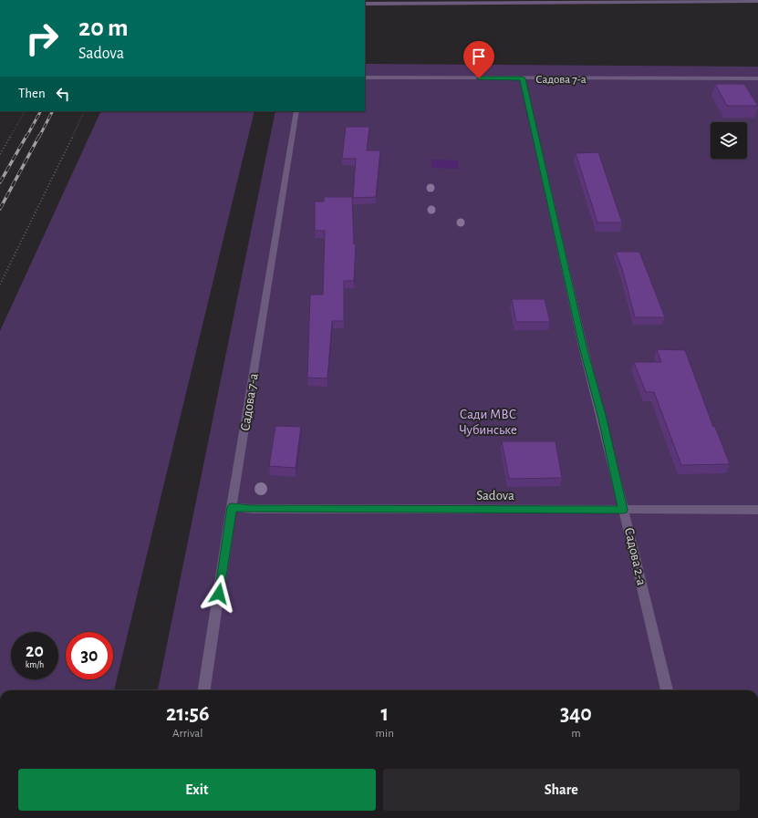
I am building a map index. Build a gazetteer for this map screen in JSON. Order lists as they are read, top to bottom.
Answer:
{
  "streets": {
    "street": ["Садова 7-а", "Sadova", "Садова 2-а"]
  },
  "crossings": [
    ["Садова 7-а", "Sadova"],
    ["Садова 7-а", "Садова 2-а"],
    ["Sadova", "Садова 2-а"]
  ],
  "parks": ["Сади МВС Чубинське"],
  "page": {
    "turn": ["20 m", "Sadova"],
    "then": "Then",
    "speed": "20 km/h",
    "limit": "30",
    "eta": [
      "21:56",
      "Arrival",
      "1",
      "min",
      "340",
      "m"
    ],
    "buttons": ["Exit", "Share"]
  }
}
